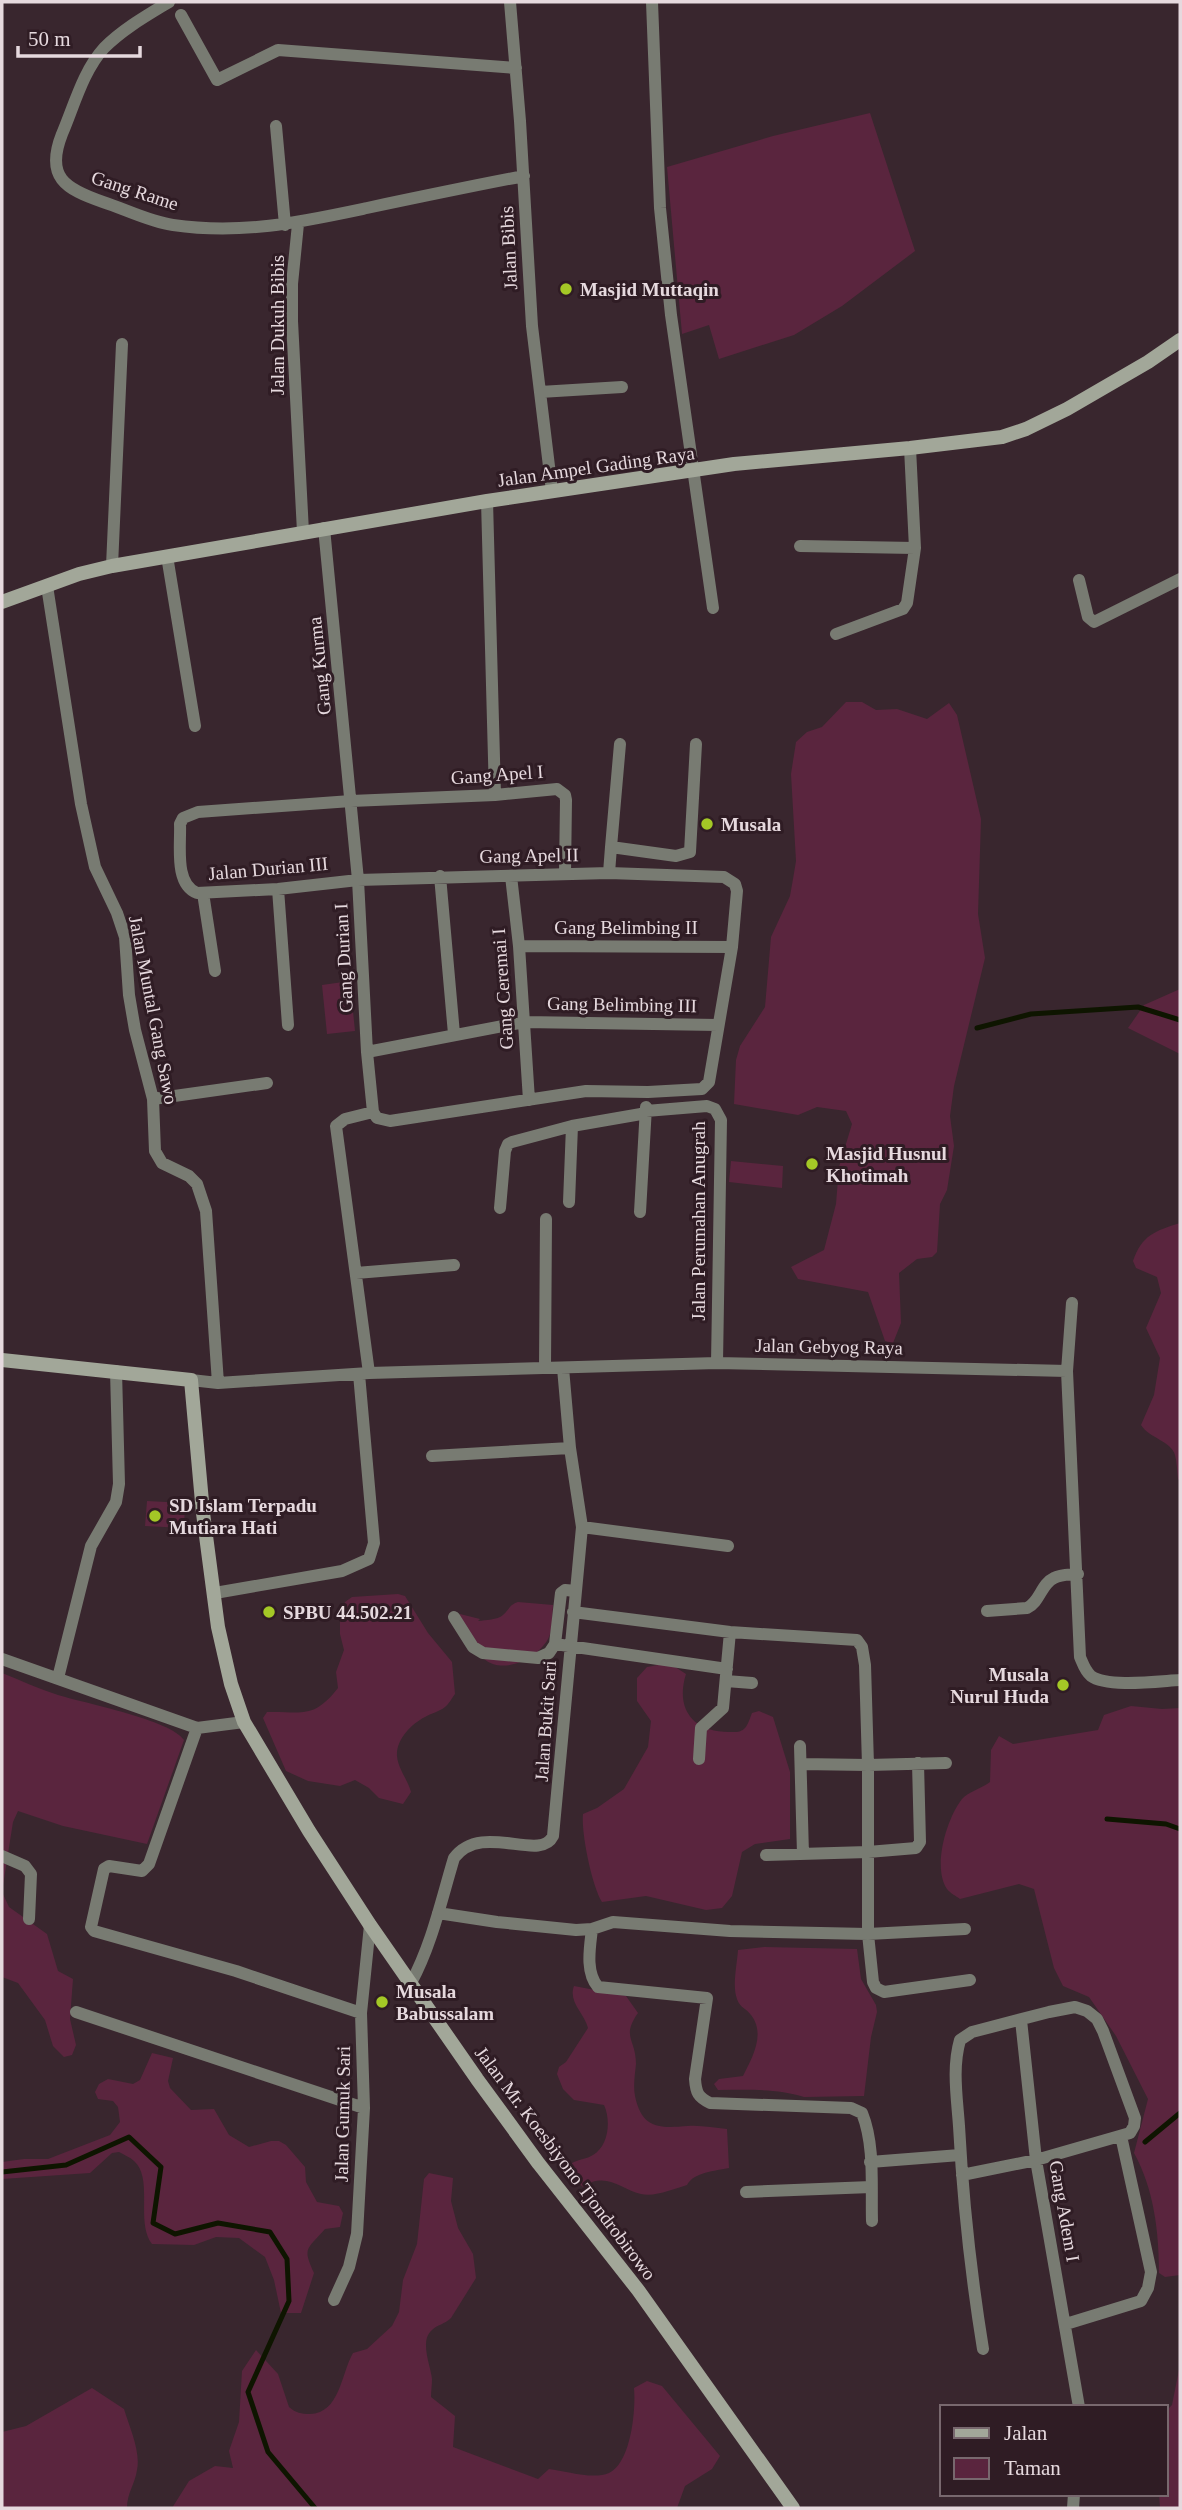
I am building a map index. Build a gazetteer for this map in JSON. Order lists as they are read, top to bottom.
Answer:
{
  "streets": {
    "main road": ["Jalan Ampel Gading Raya", "Jalan Mr. Koesbiyono Tjondrobirowo"],
    "street": [
      "Gang Rame",
      "Jalan Bibis",
      "Jalan Dukuh Bibis",
      "Gang Kurma",
      "Gang Apel I",
      "Gang Apel II",
      "Jalan Durian III",
      "Gang Belimbing II",
      "Gang Durian I",
      "Gang Ceremai I",
      "Gang Belimbing III",
      "Jalan Muntal Gang Sawo",
      "Jalan Perumahan Anugrah",
      "Jalan Gebyog Raya",
      "Jalan Bukit Sari",
      "Jalan Gumuk Sari",
      "Gang Adem I"
    ]
  },
  "crossings": [
    ["Gang Rame", "Jalan Dukuh Bibis"],
    ["Jalan Bibis", "Jalan Ampel Gading Raya"],
    ["Jalan Dukuh Bibis", "Jalan Ampel Gading Raya"],
    ["Jalan Ampel Gading Raya", "Gang Kurma"],
    ["Jalan Ampel Gading Raya", "Jalan Muntal Gang Sawo"],
    ["Gang Kurma", "Gang Apel I"],
    ["Gang Kurma", "Gang Durian I"],
    ["Gang Apel I", "Gang Apel II"],
    ["Gang Apel I", "Jalan Durian III"],
    ["Gang Apel I", "Gang Durian I"],
    ["Gang Apel II", "Jalan Durian III"],
    ["Gang Apel II", "Gang Belimbing II"],
    ["Gang Apel II", "Gang Durian I"],
    ["Gang Apel II", "Gang Ceremai I"],
    ["Jalan Durian III", "Gang Durian I"],
    ["Gang Belimbing II", "Gang Ceremai I"],
    ["Gang Durian I", "Gang Belimbing III"],
    ["Gang Ceremai I", "Gang Belimbing III"],
    ["Jalan Muntal Gang Sawo", "Jalan Gebyog Raya"],
    ["Jalan Perumahan Anugrah", "Jalan Gebyog Raya"],
    ["Jalan Gebyog Raya", "Jalan Bukit Sari"],
    ["Jalan Gebyog Raya", "Jalan Mr. Koesbiyono Tjondrobirowo"],
    ["Jalan Bukit Sari", "Jalan Mr. Koesbiyono Tjondrobirowo"],
    ["Jalan Gumuk Sari", "Jalan Mr. Koesbiyono Tjondrobirowo"]
  ],
  "places": [
    "Masjid Muttaqin",
    "Musala",
    "Masjid Husnul Khotimah",
    "SD Islam Terpadu Mutiara Hati",
    "SPBU 44.502.21",
    "Musala Nurul Huda",
    "Musala Babussalam"
  ],
  "legend": ["Jalan", "Taman"],
  "scale_bar": "50 m"
}
